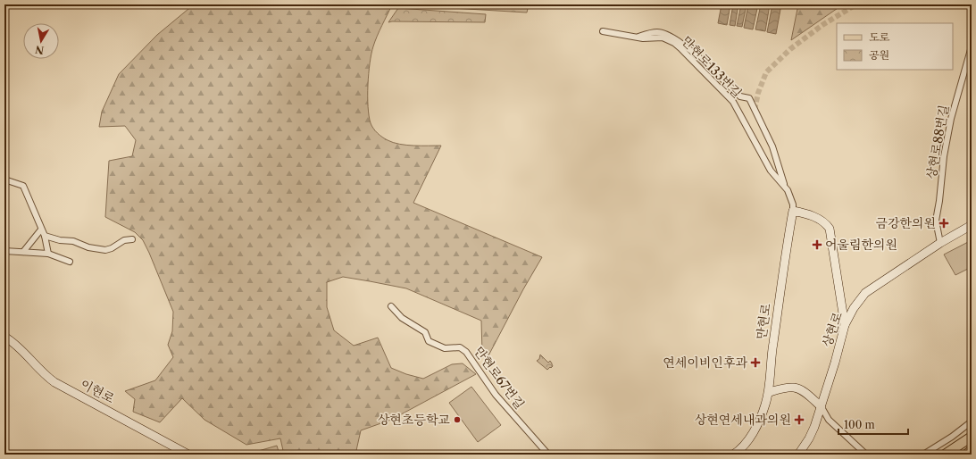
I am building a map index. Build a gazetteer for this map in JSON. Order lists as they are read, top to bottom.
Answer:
{
  "streets": {
    "street": [
      "만현로133번길",
      "상현로88번길",
      "만현로",
      "상현로",
      "만현로67번길",
      "이현로"
    ]
  },
  "crossings": [
    ["만현로133번길", "만현로"],
    ["상현로88번길", "상현로"]
  ],
  "places": {
    "health": [
      "금강한의원",
      "어울림한의원",
      "연세이비인후과",
      "상현연세내과의원"
    ],
    "other": ["상현초등학교"]
  },
  "legend": ["도로", "공원"],
  "scale_bar": "100 m",
  "north": "bottom"
}
